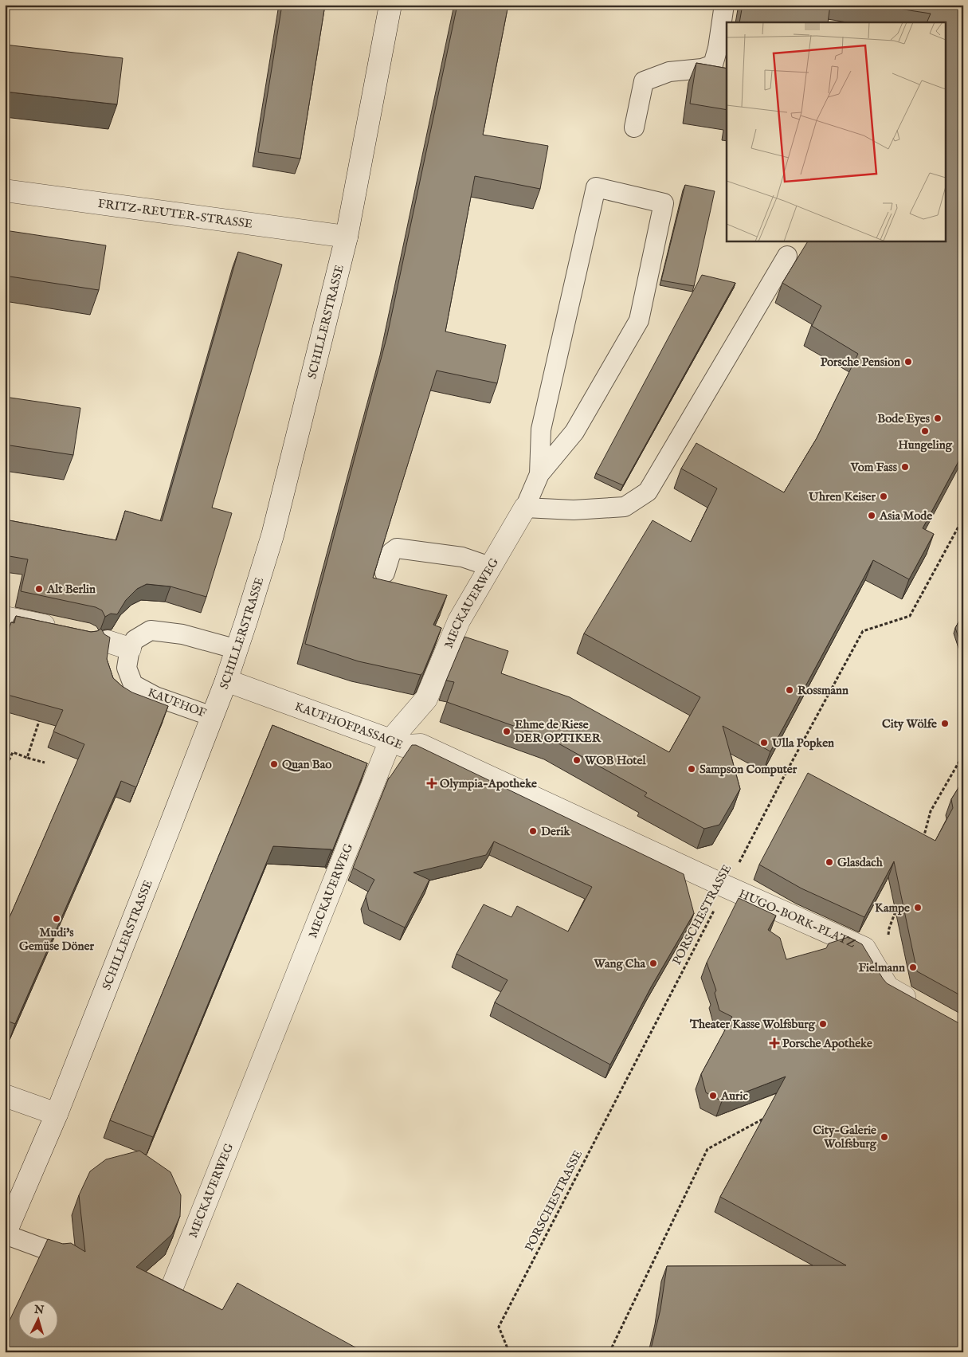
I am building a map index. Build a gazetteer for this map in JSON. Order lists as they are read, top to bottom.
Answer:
{
  "streets": {
    "street": [
      "FRITZ-REUTER-STRASSE",
      "SCHILLERSTRASSE",
      "MECKAUERWEG",
      "KAUFHOFPASSAGE",
      "HUGO-BORK-PLATZ"
    ],
    "lane": ["KAUFHOF"],
    "path": ["PORSCHESTRASSE"]
  },
  "crossings": [
    ["FRITZ-REUTER-STRASSE", "SCHILLERSTRASSE"],
    ["SCHILLERSTRASSE", "KAUFHOF"],
    ["SCHILLERSTRASSE", "KAUFHOFPASSAGE"],
    ["MECKAUERWEG", "KAUFHOFPASSAGE"],
    ["KAUFHOFPASSAGE", "HUGO-BORK-PLATZ"],
    ["PORSCHESTRASSE", "HUGO-BORK-PLATZ"]
  ],
  "places": {
    "other": [
      "Porsche Pension",
      "Bode Eyes",
      "Hungeling",
      "Vom Fass",
      "Uhren Keiser",
      "Asia Mode",
      "Alt Berlin",
      "Rossmann",
      "City Wölfe",
      "Ehme de Riese DER OPTIKER",
      "Ulla Popken",
      "WOB Hotel",
      "Quan Bao",
      "Sampson Computer",
      "Derik",
      "Glasdach",
      "Kampe",
      "Mudi's Gemüse Döner",
      "Wang Cha",
      "Fielmann",
      "Theater Kasse Wolfsburg",
      "Auric",
      "City-Galerie Wolfsburg"
    ],
    "health": ["Olympia-Apotheke", "Porsche Apotheke"]
  },
  "north": "top"
}
